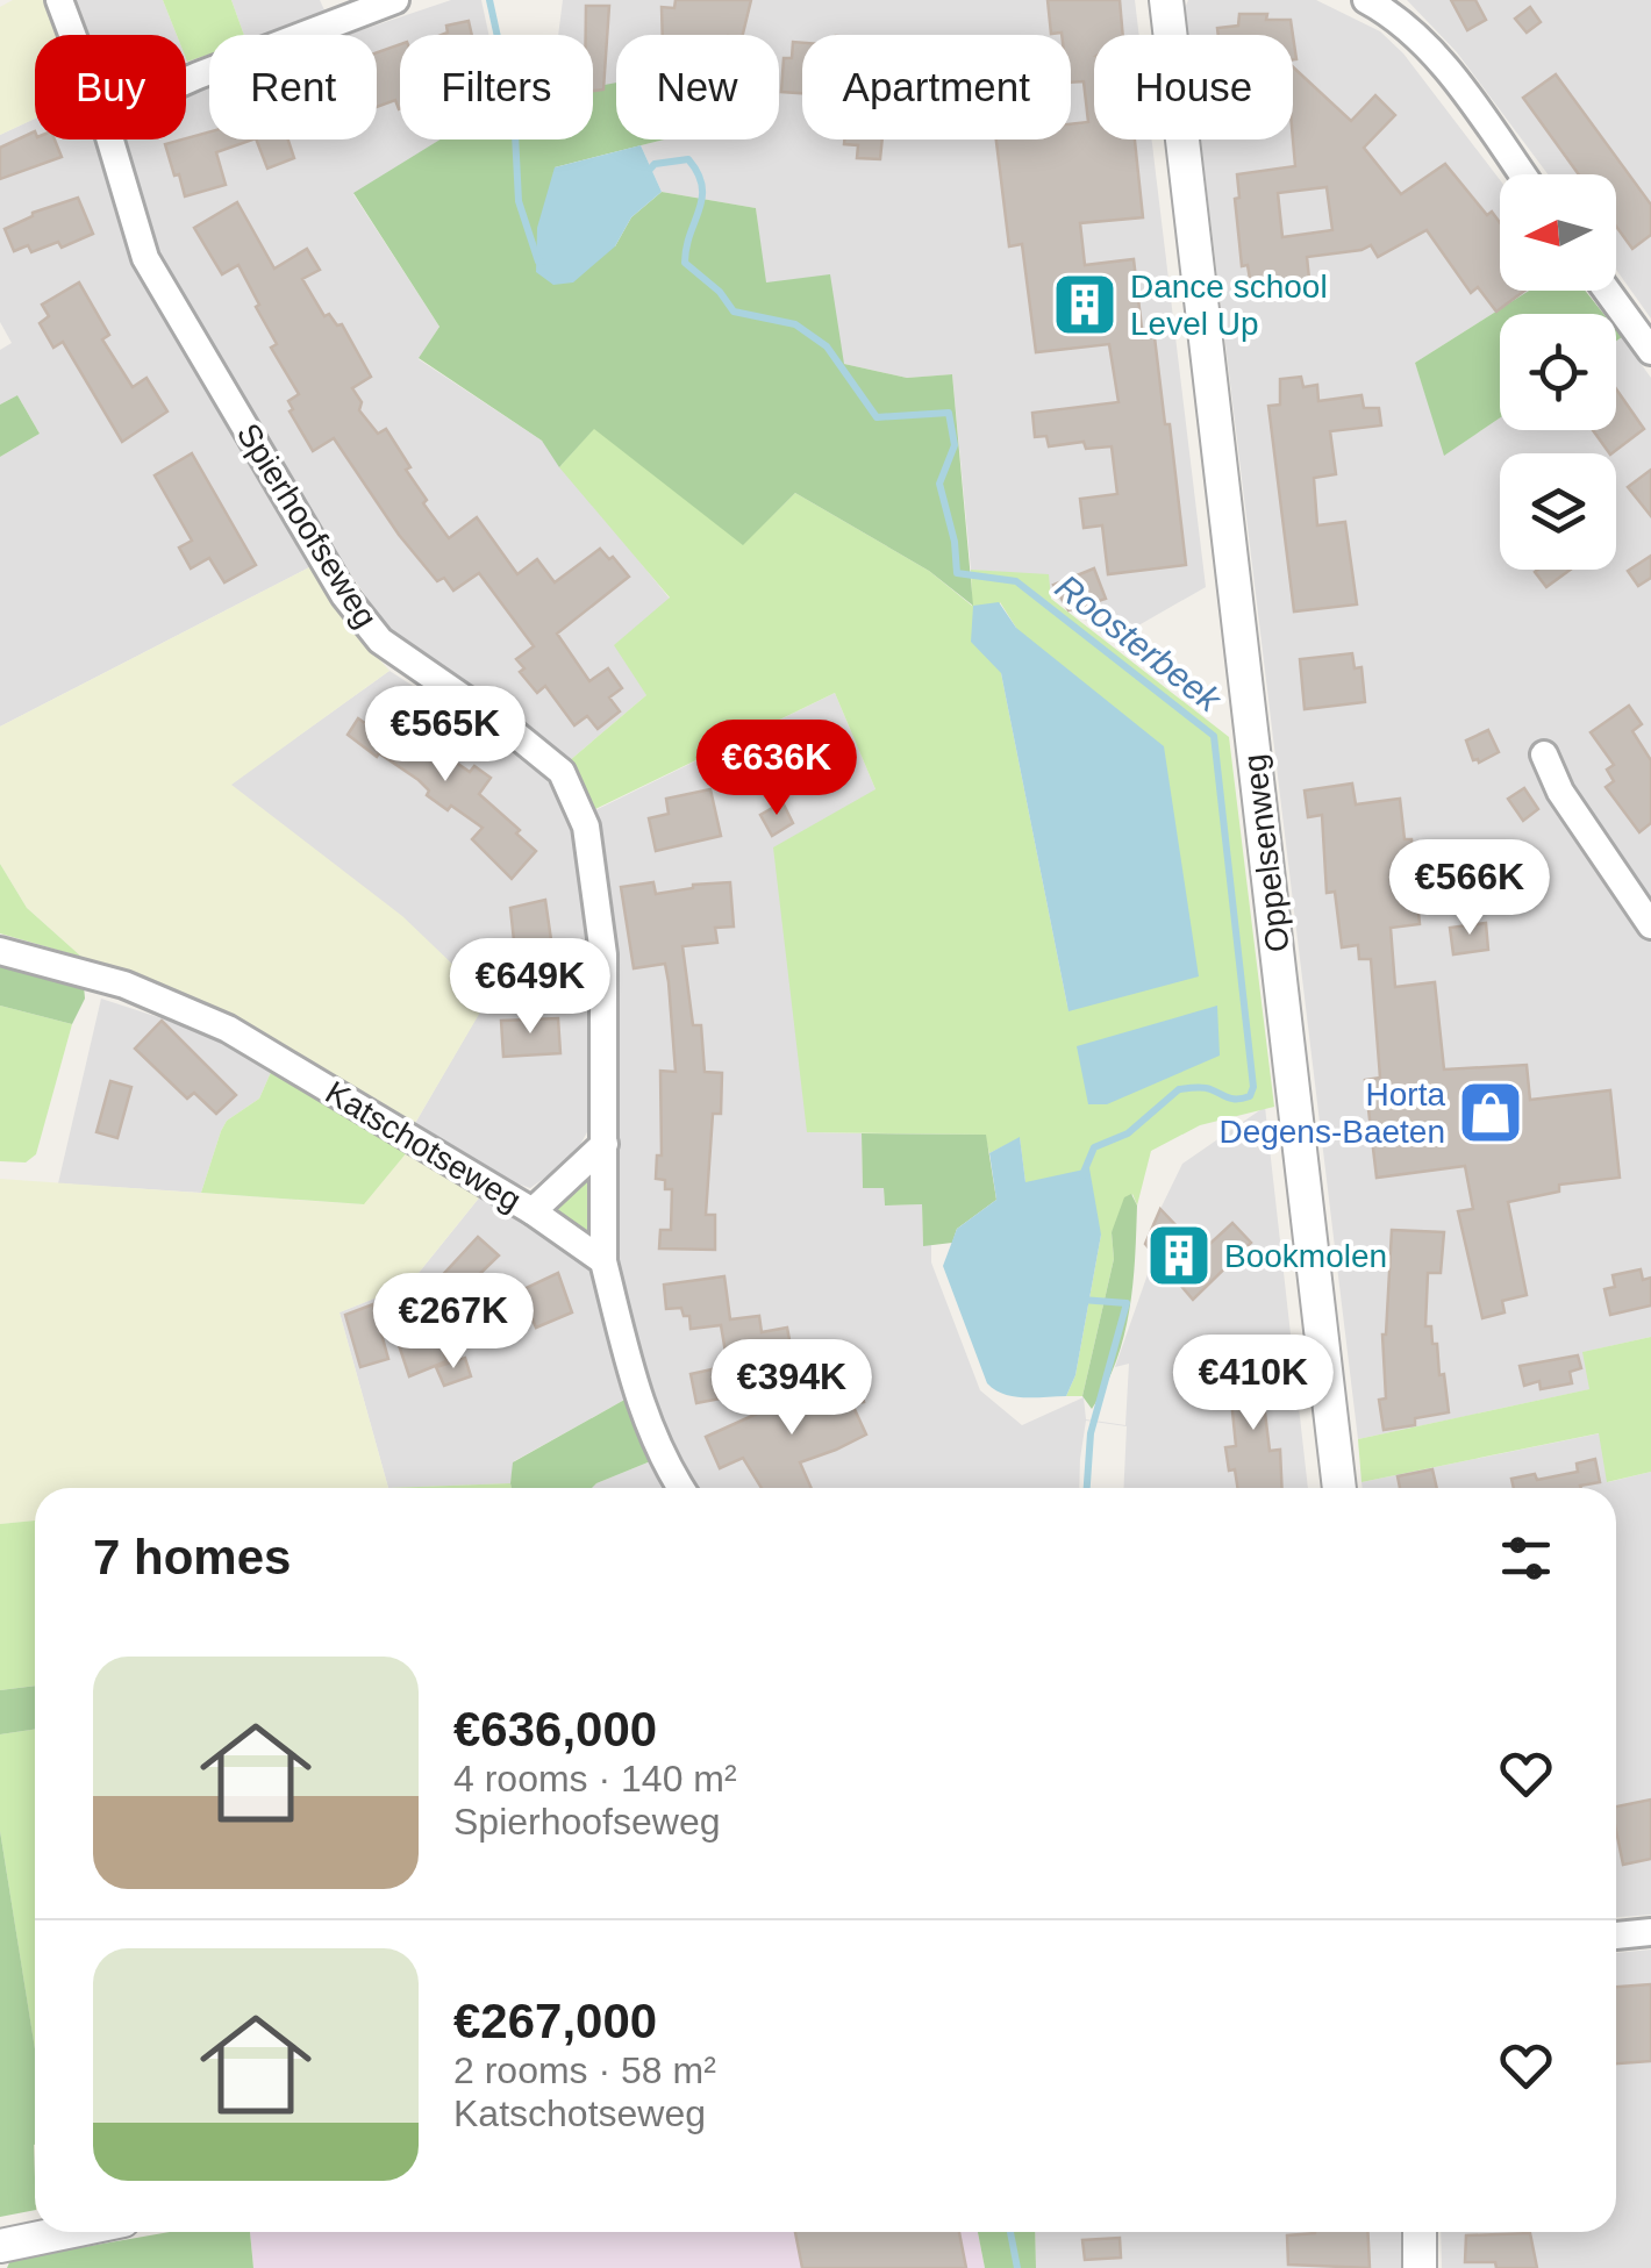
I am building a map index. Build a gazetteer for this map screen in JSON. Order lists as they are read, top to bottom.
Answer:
{
  "streets": {
    "street": ["Spierhoofseweg", "Oppelsenweg", "Katschotseweg"]
  },
  "crossings": [
    ["Spierhoofseweg", "Katschotseweg"]
  ],
  "water": ["Roosterbeek"],
  "places": {
    "building": ["Dance school Level Up", "Bookmolen"],
    "shop": ["Horta Degens-Baeten"]
  },
  "north": "left",
  "page": {
    "chip": [
      "Buy",
      "Rent",
      "Filters",
      "New",
      "Apartment",
      "House"
    ],
    "price": [
      "€565K",
      "€636K",
      "€566K",
      "€649K",
      "€267K",
      "€410K",
      "€394K"
    ],
    "heading": "7 homes",
    "list": [
      {
        "name": "€636,000",
        "note": "4 rooms · 140 m² · Spierhoofseweg"
      },
      {
        "name": "€267,000",
        "note": "2 rooms · 58 m² · Katschotseweg"
      }
    ]
  }
}
